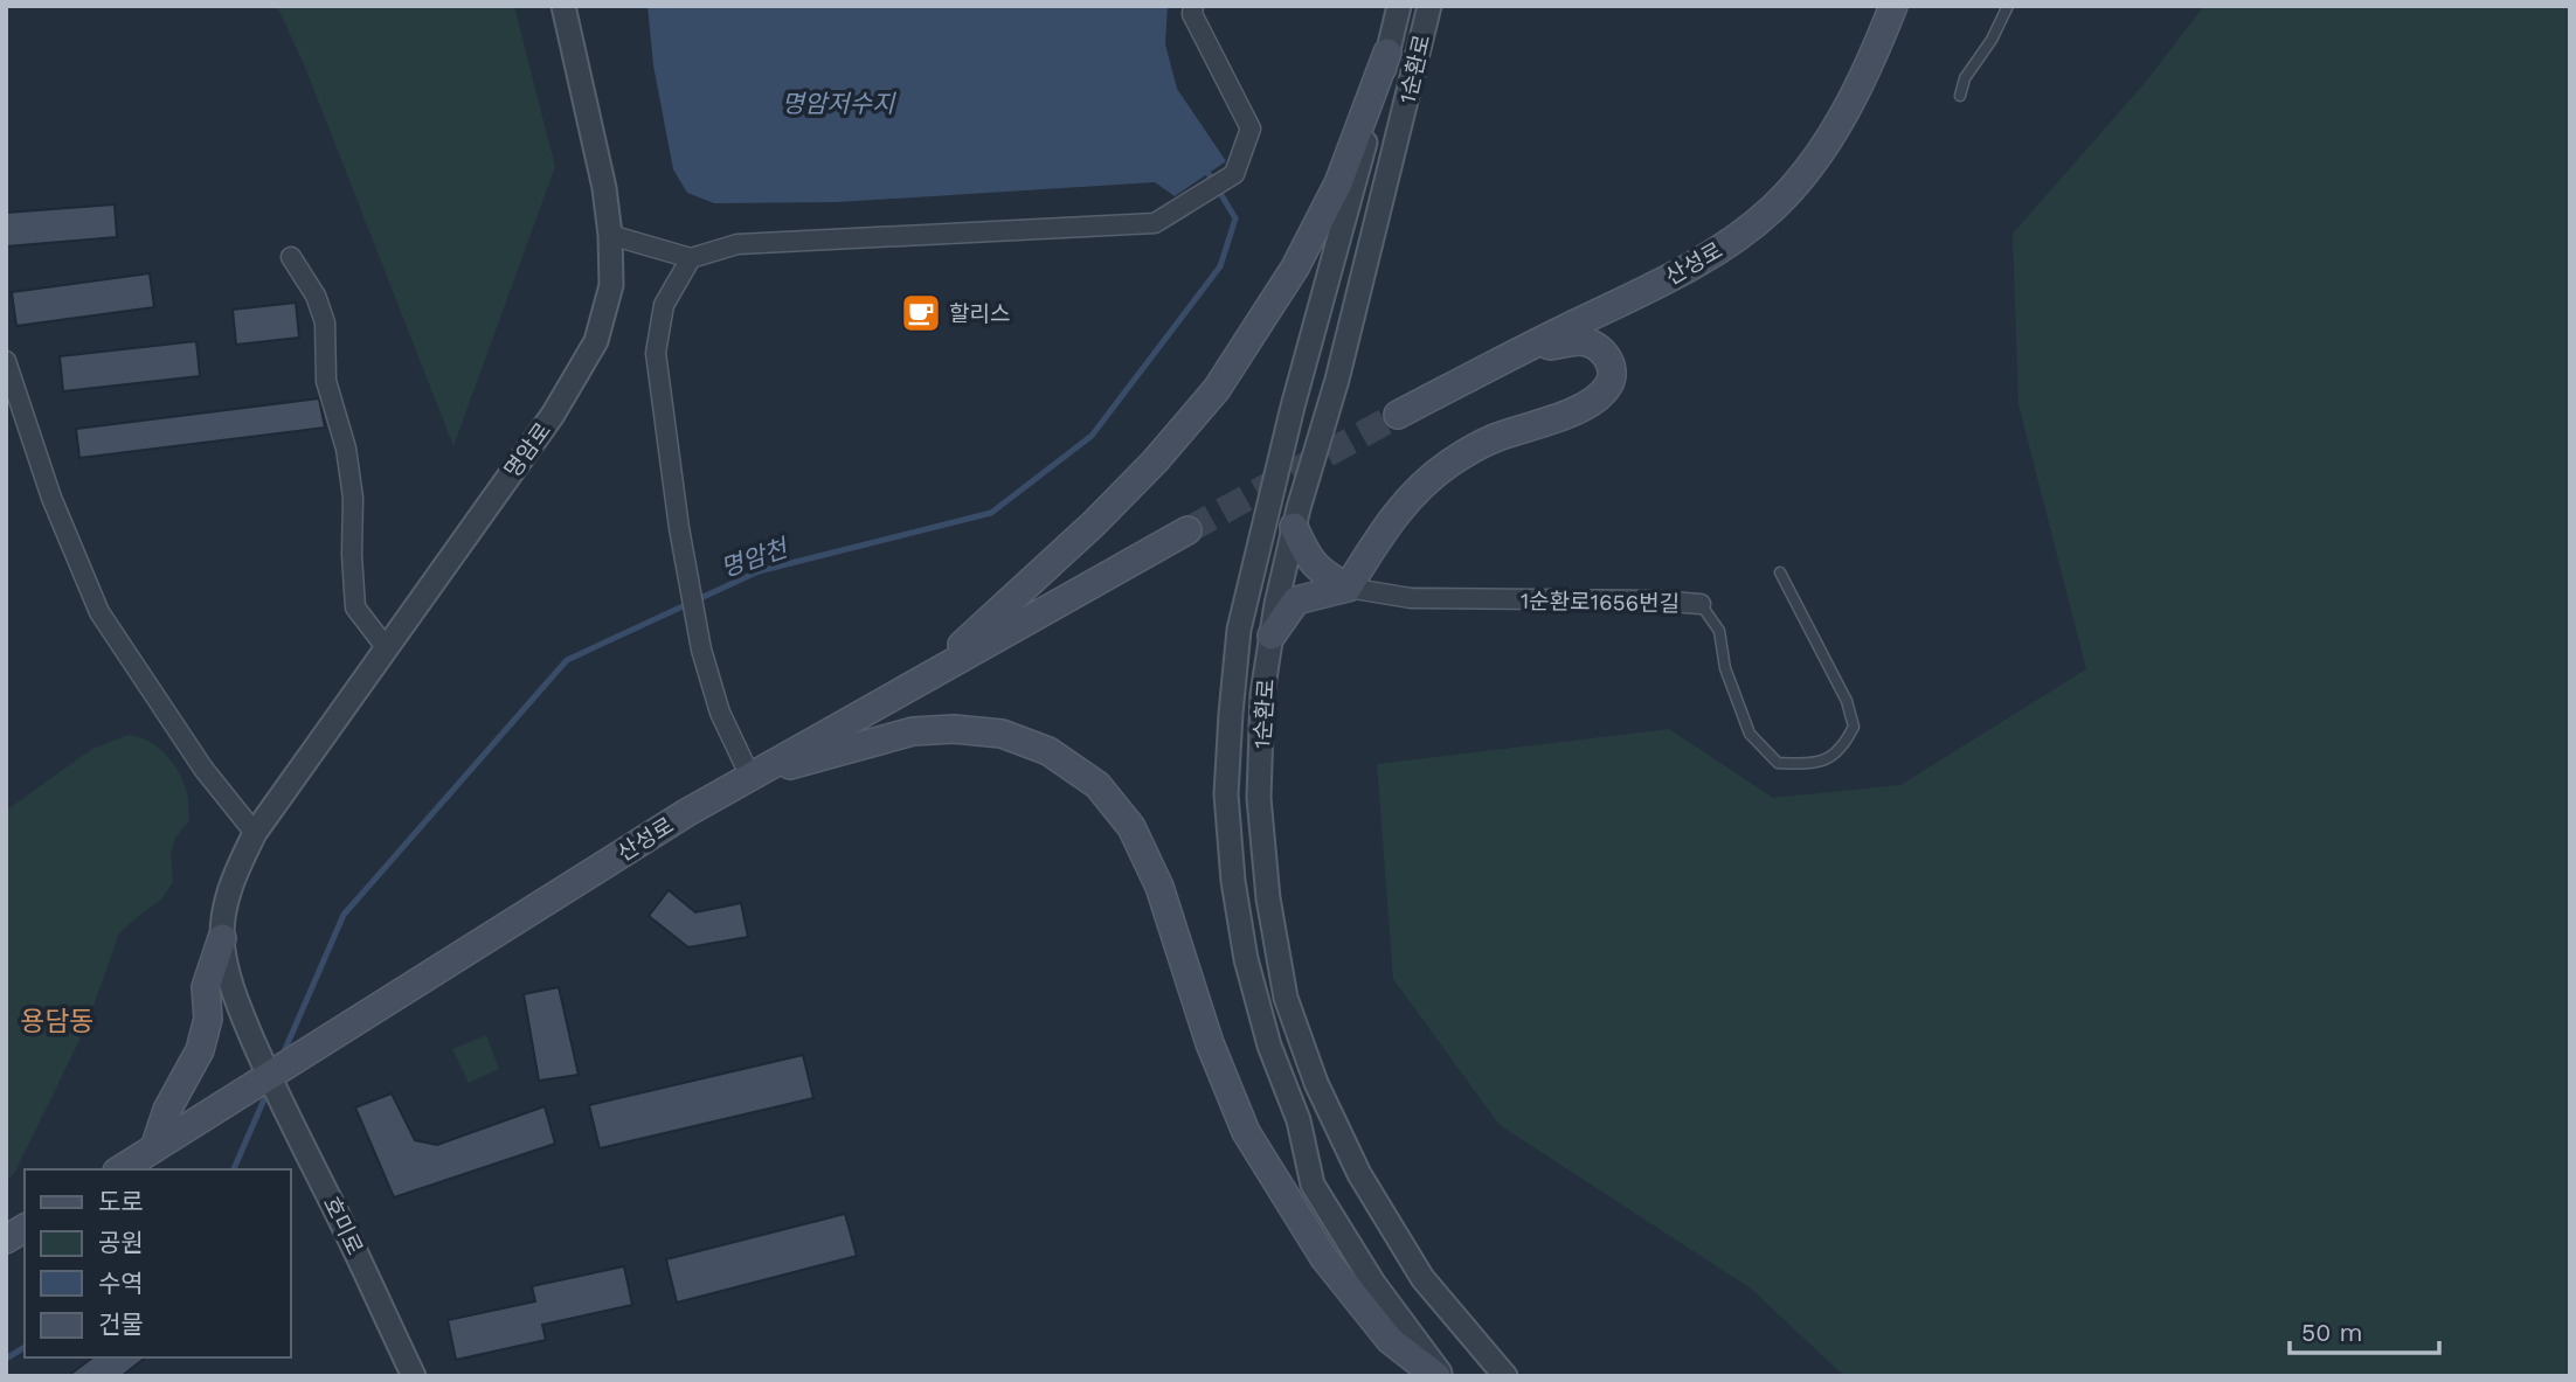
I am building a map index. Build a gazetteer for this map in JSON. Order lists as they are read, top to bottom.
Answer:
{
  "streets": {
    "main road": ["산성로"],
    "street": [
      "1순환로",
      "명암로",
      "1순환로1656번길",
      "호미로"
    ]
  },
  "crossings": [
    ["산성로", "명암로"],
    ["산성로", "호미로"],
    ["명암로", "호미로"]
  ],
  "districts": ["용담동"],
  "water": ["명암저수지", "명암천"],
  "places": {
    "cafe": ["할리스"]
  },
  "legend": [
    "도로",
    "공원",
    "수역",
    "건물"
  ],
  "scale_bar": "50 m"
}
